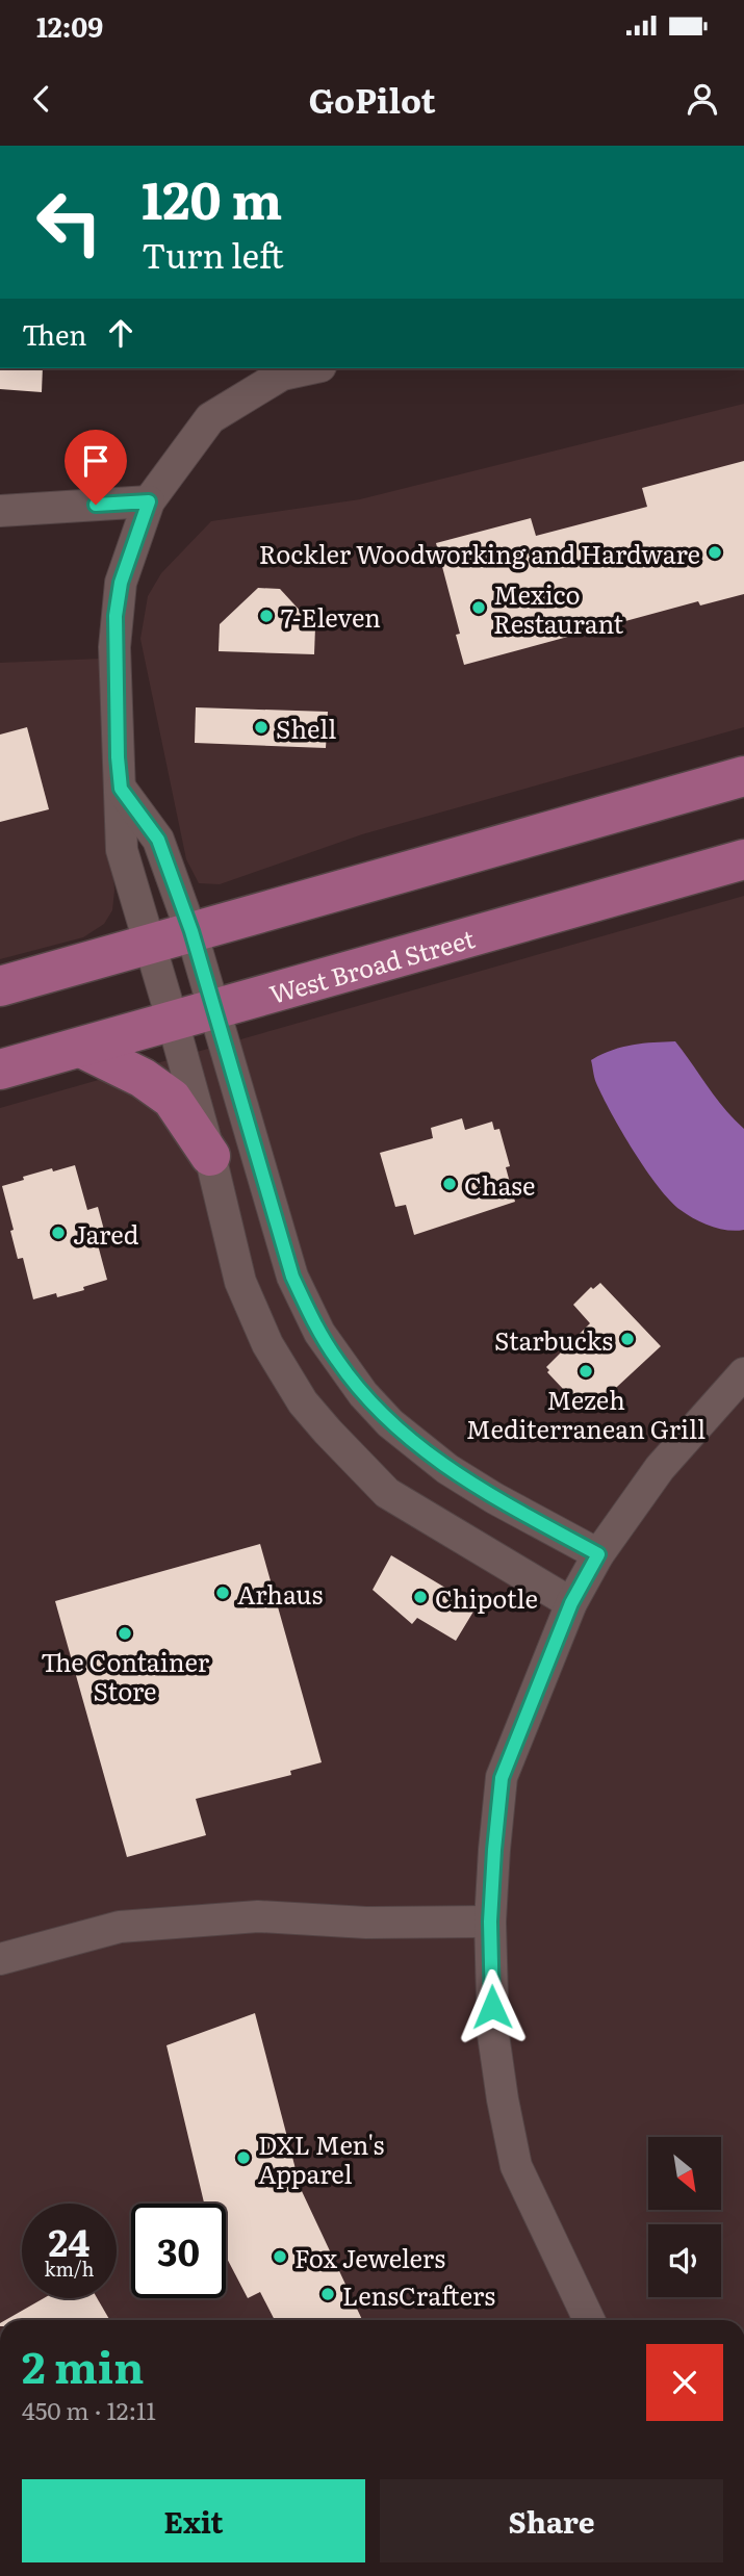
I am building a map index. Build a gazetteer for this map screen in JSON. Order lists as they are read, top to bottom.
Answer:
{
  "streets": {
    "main road": ["West Broad Street"]
  },
  "places": [
    "Rockler Woodworking and Hardware",
    "Mexico Restaurant",
    "7-Eleven",
    "Shell",
    "Chase",
    "Jared",
    "Starbucks",
    "Mezeh Mediterranean Grill",
    "Arhaus",
    "Chipotle",
    "The Container Store",
    "DXL Men's Apparel",
    "Fox Jewelers",
    "LensCrafters"
  ],
  "north": "bottom right",
  "page": {
    "status": "12:09",
    "header": "GoPilot",
    "turn": ["120 m", "Turn left"],
    "then": "Then",
    "speed": "24 km/h",
    "limit": "30",
    "heading": ["2 min", "450 m · 12:11"],
    "buttons": ["Exit", "Share"]
  }
}
